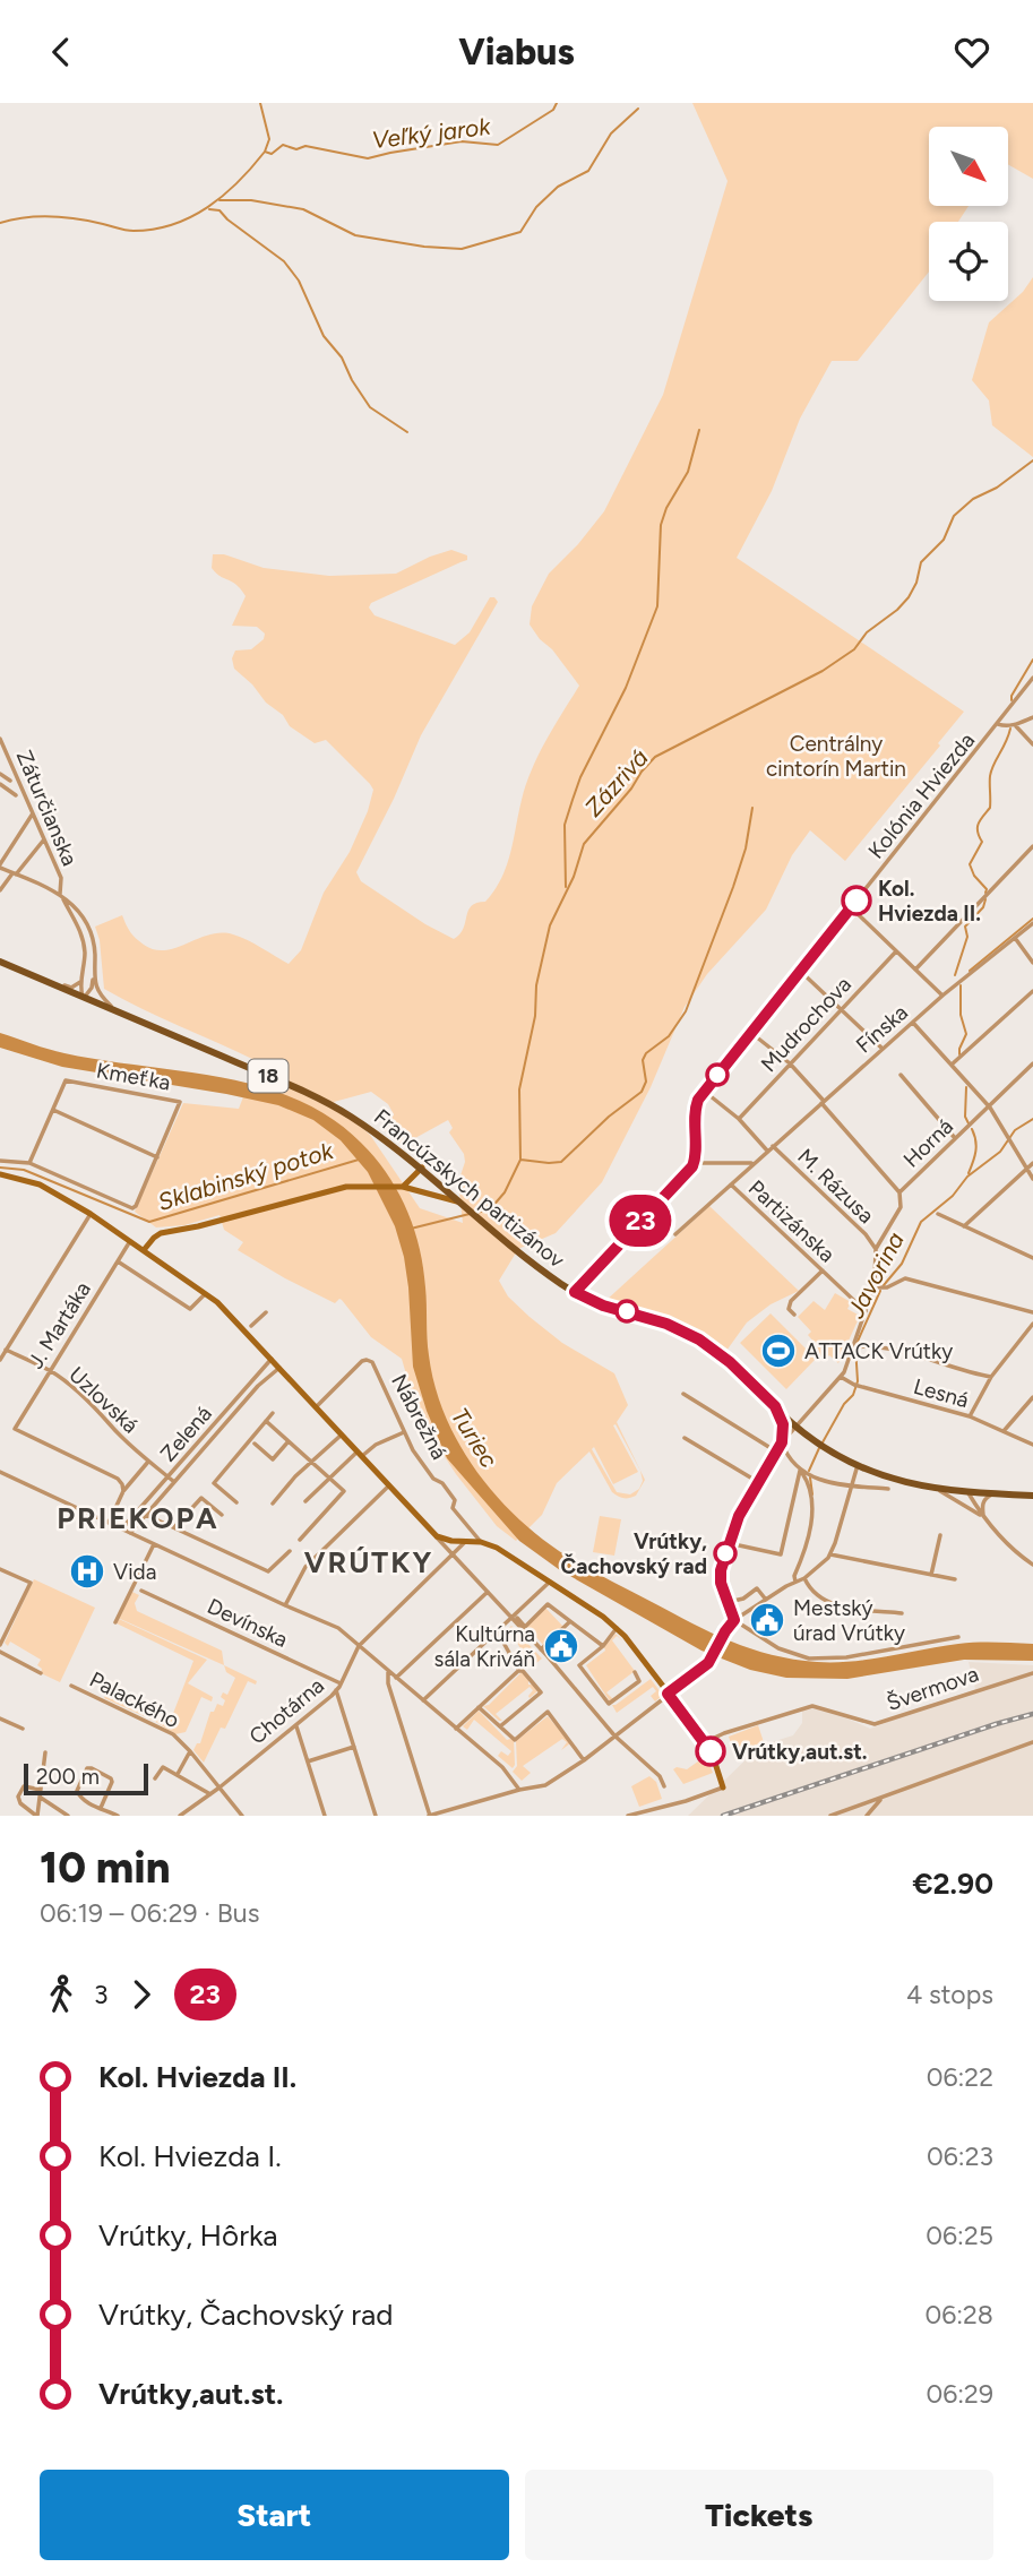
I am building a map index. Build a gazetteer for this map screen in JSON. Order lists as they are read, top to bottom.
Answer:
{
  "streets": {
    "main road": ["18", "Francúzskych partizánov"],
    "street": [
      "Kolónia Hviezda",
      "Záturčianska",
      "Mudrochova",
      "Fínska",
      "Kmeťka",
      "Horná",
      "M. Rázusa",
      "Partizánska",
      "J. Martáka",
      "Lesná",
      "Uzlovská",
      "Nábrežná",
      "Zelená",
      "Devínska",
      "Švermova",
      "Palackého",
      "Chotárna"
    ]
  },
  "crossings": [
    ["Záturčianska", "Francúzskych partizánov"],
    ["Fínska", "M. Rázusa"],
    ["Fínska", "Partizánska"],
    ["Horná", "M. Rázusa"],
    ["Horná", "Francúzskych partizánov"],
    ["Horná", "Partizánska"],
    ["Horná", "Lesná"],
    ["J. Martáka", "Uzlovská"],
    ["Uzlovská", "Zelená"],
    ["Devínska", "Chotárna"],
    ["Palackého", "Chotárna"]
  ],
  "districts": ["PRIEKOPA", "VRÚTKY"],
  "water": [
    "Veľký jarok",
    "Zázrivá",
    "Sklabinský potok",
    "Javorina",
    "Turiec"
  ],
  "parks": ["Centrálny cintorín Martin"],
  "places": {
    "other": ["Kol. Hviezda II.", "Vrútky, Čachovský rad", "Vrútky,aut.st."],
    "sports": ["ATTACK Vrútky"],
    "hospital": ["Vida"],
    "public building": ["Mestský úrad Vrútky", "Kultúrna sála Kriváň"]
  },
  "lines": ["bus line 23"],
  "scale_bar": "200 m",
  "north": "bottom right",
  "page": {
    "header": "Viabus",
    "on_map": "23",
    "scale": "200 m",
    "heading": ["10 min", "06:19 – 06:29 · Bus", "€2.90"],
    "legs": ["3", "23", "4 stops"],
    "list": [
      {
        "name": "Kol. Hviezda II.",
        "value": "06:22"
      },
      {
        "name": "Kol. Hviezda I.",
        "value": "06:23"
      },
      {
        "name": "Vrútky, Hôrka",
        "value": "06:25"
      },
      {
        "name": "Vrútky, Čachovský rad",
        "value": "06:28"
      },
      {
        "name": "Vrútky,aut.st.",
        "value": "06:29"
      }
    ],
    "buttons": ["Start", "Tickets"]
  }
}
